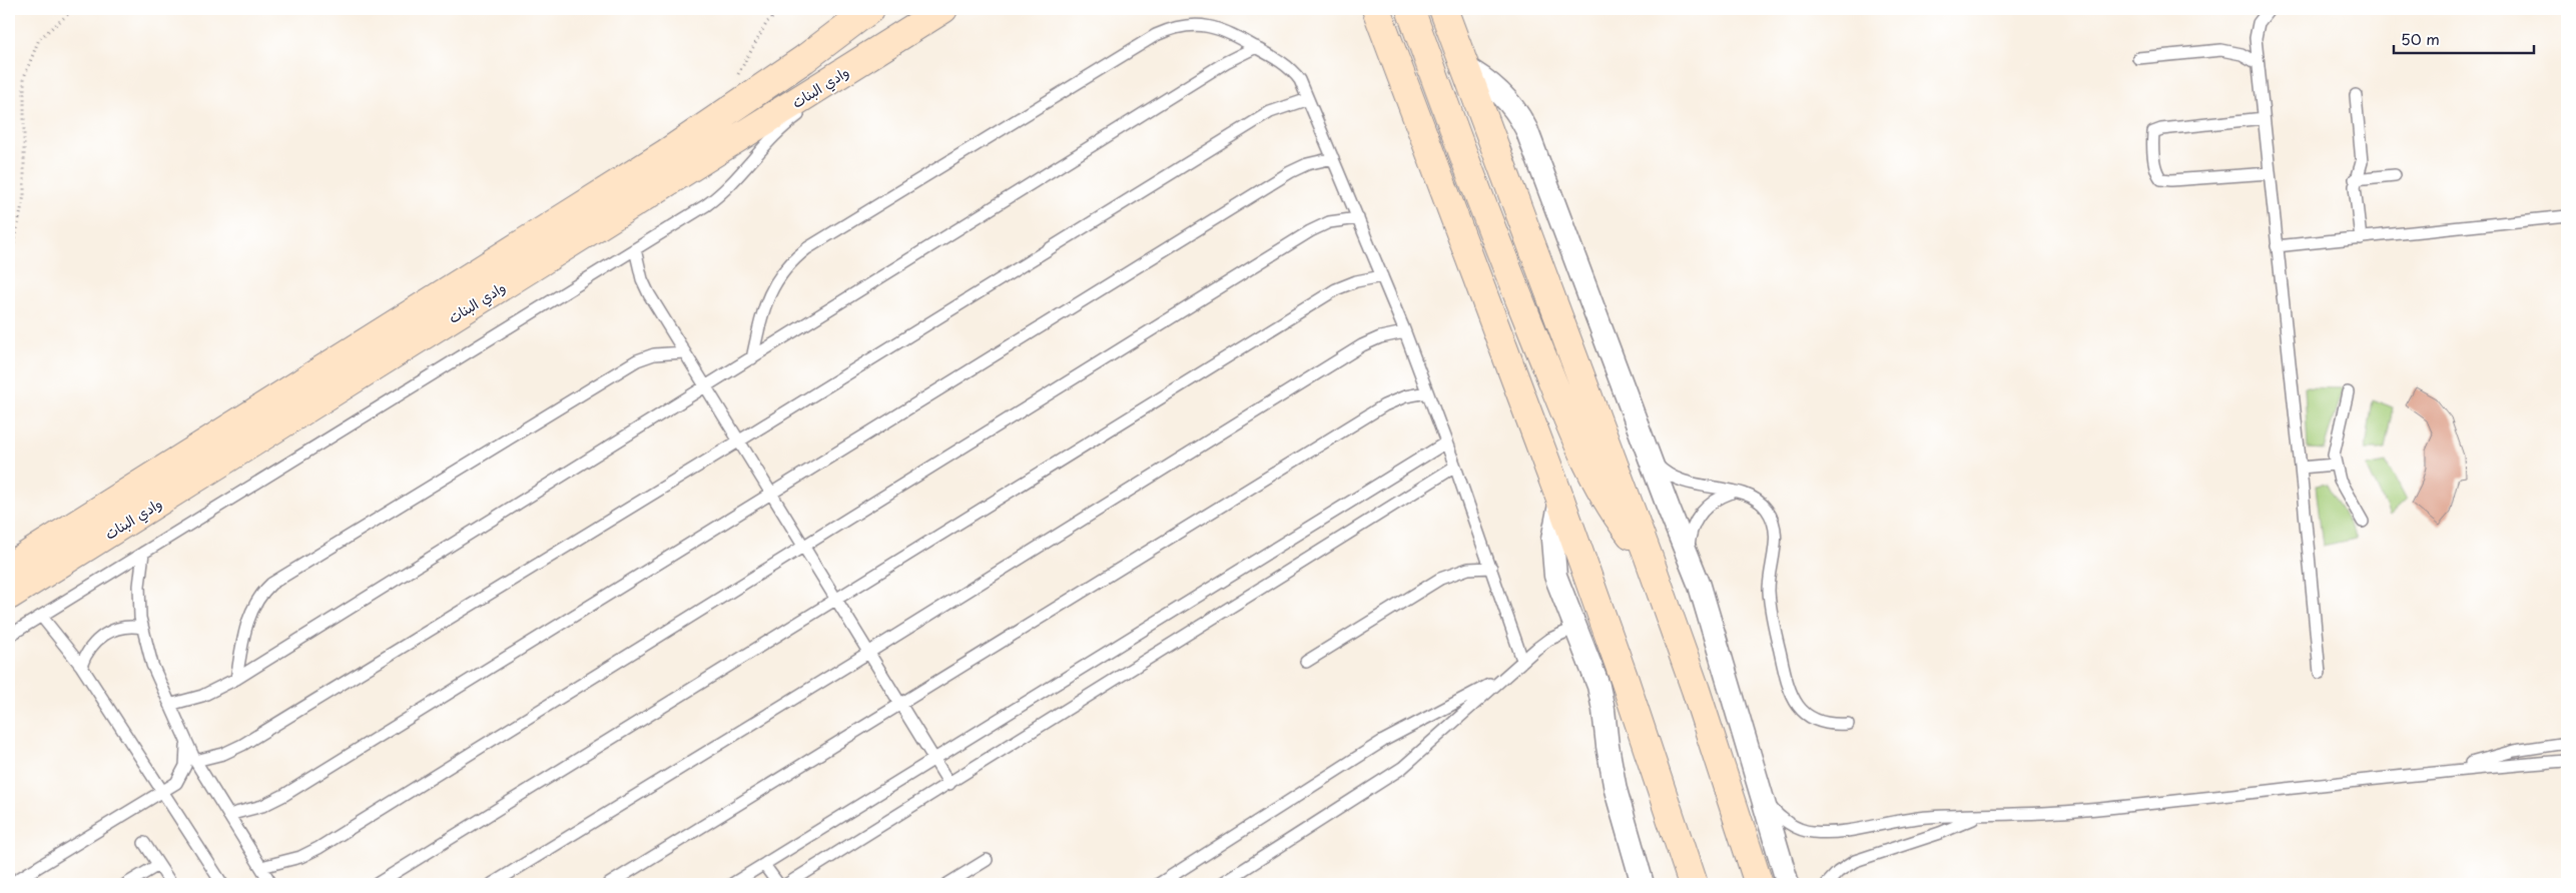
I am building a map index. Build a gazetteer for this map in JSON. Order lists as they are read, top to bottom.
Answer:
{
  "streets": {
    "main road": ["وادي البنات"]
  },
  "scale_bar": "50 m"
}
